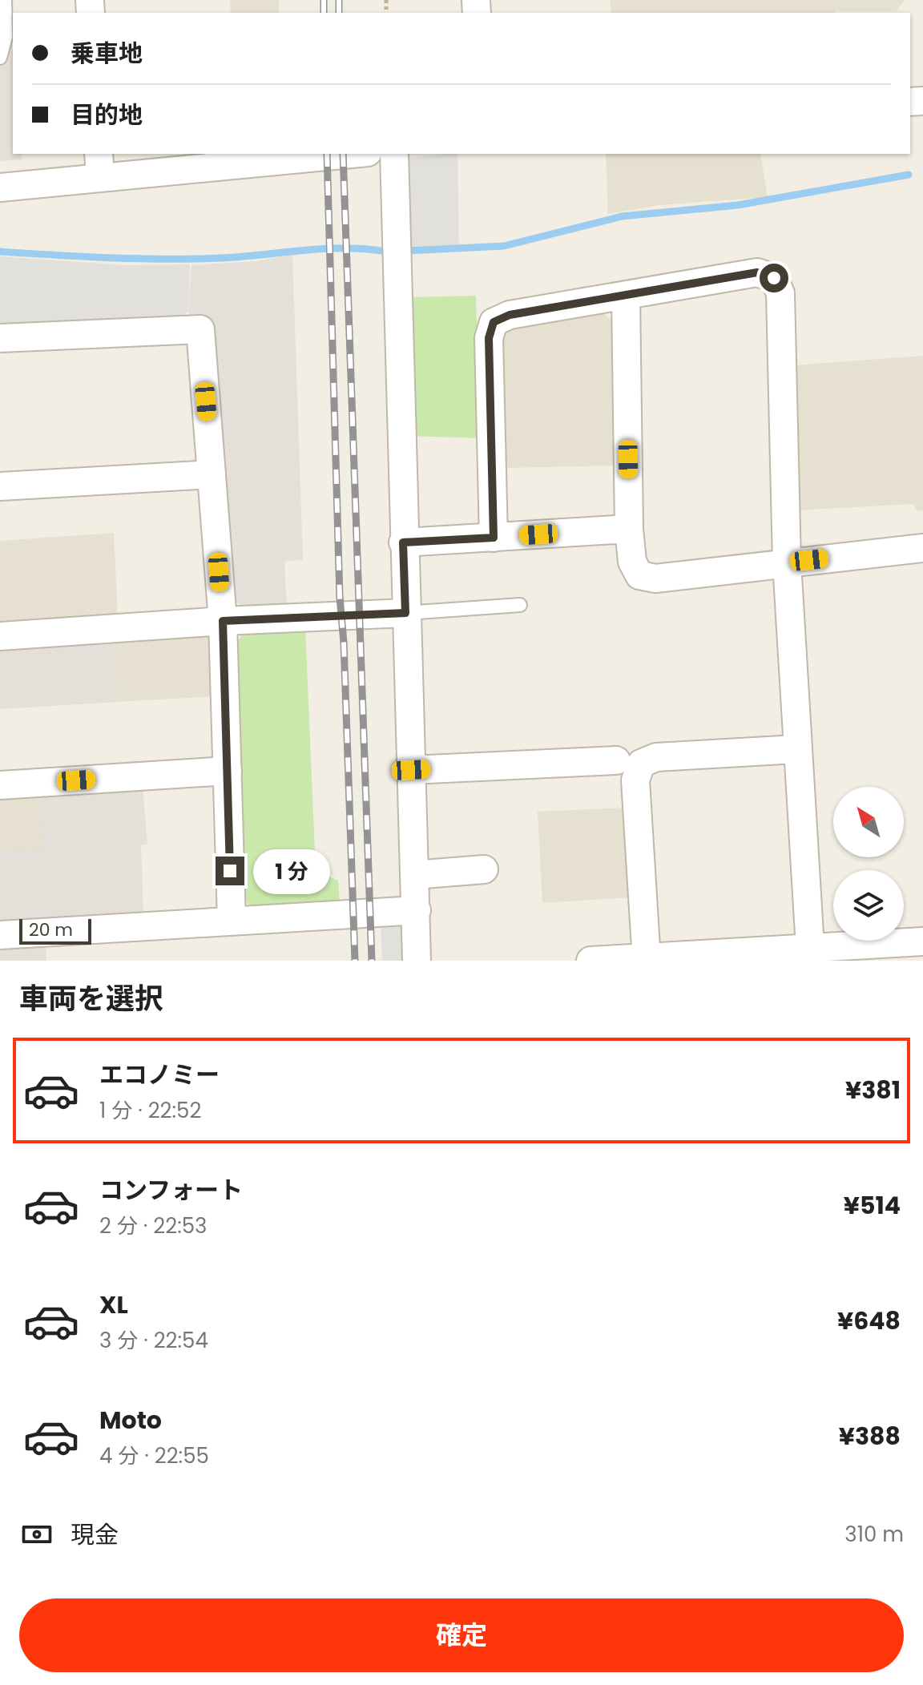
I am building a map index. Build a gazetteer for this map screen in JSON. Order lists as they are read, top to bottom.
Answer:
{
  "scale_bar": "20 m",
  "north": "top left",
  "page": {
    "banner": ["乗車地", "目的地"],
    "bubble": "1 分",
    "scale": "20 m",
    "heading": "車両を選択",
    "list": [
      {
        "name": "エコノミー",
        "note": "1 分 · 22:52",
        "value": "¥381"
      },
      {
        "name": "コンフォート",
        "note": "2 分 · 22:53",
        "value": "¥514"
      },
      {
        "name": "XL",
        "note": "3 分 · 22:54",
        "value": "¥648"
      },
      {
        "name": "Moto",
        "note": "4 分 · 22:55",
        "value": "¥388"
      }
    ],
    "pay": ["現金", "310 m"],
    "buttons": "確定"
  }
}
